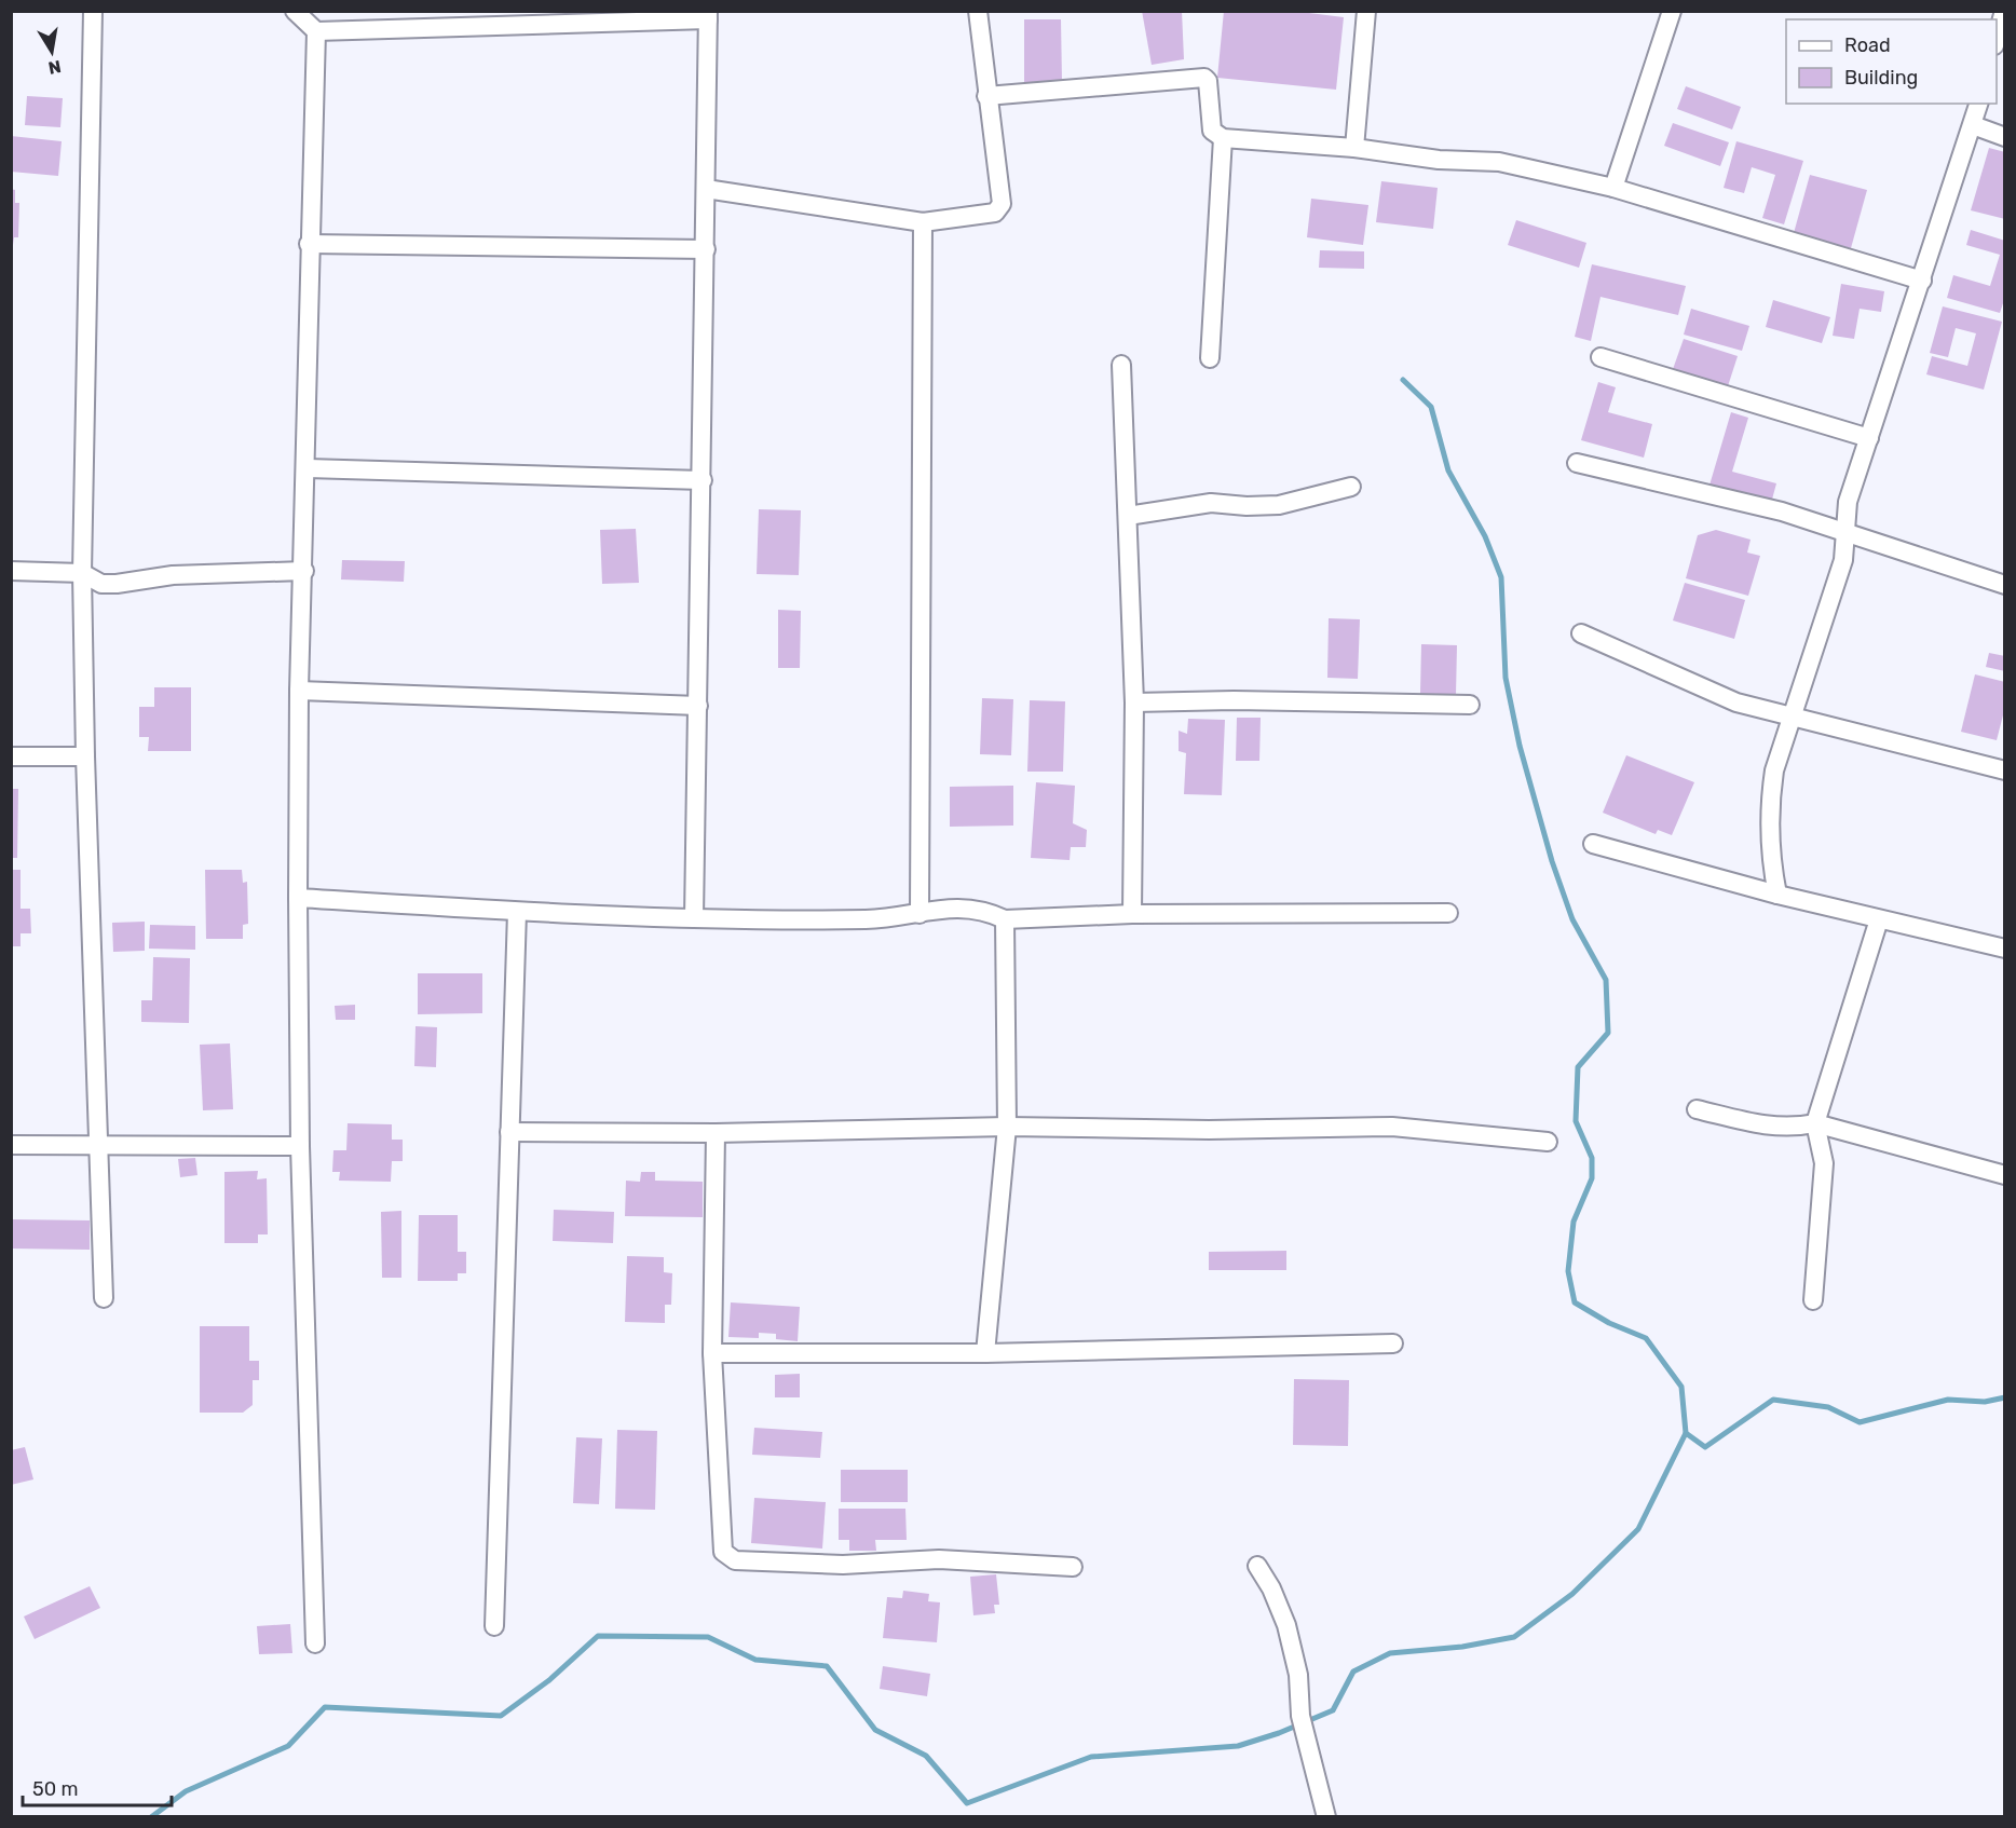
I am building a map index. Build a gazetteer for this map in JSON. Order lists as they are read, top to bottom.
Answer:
{
  "legend": ["Road", "Building"],
  "scale_bar": "50 m",
  "north": "bottom"
}
